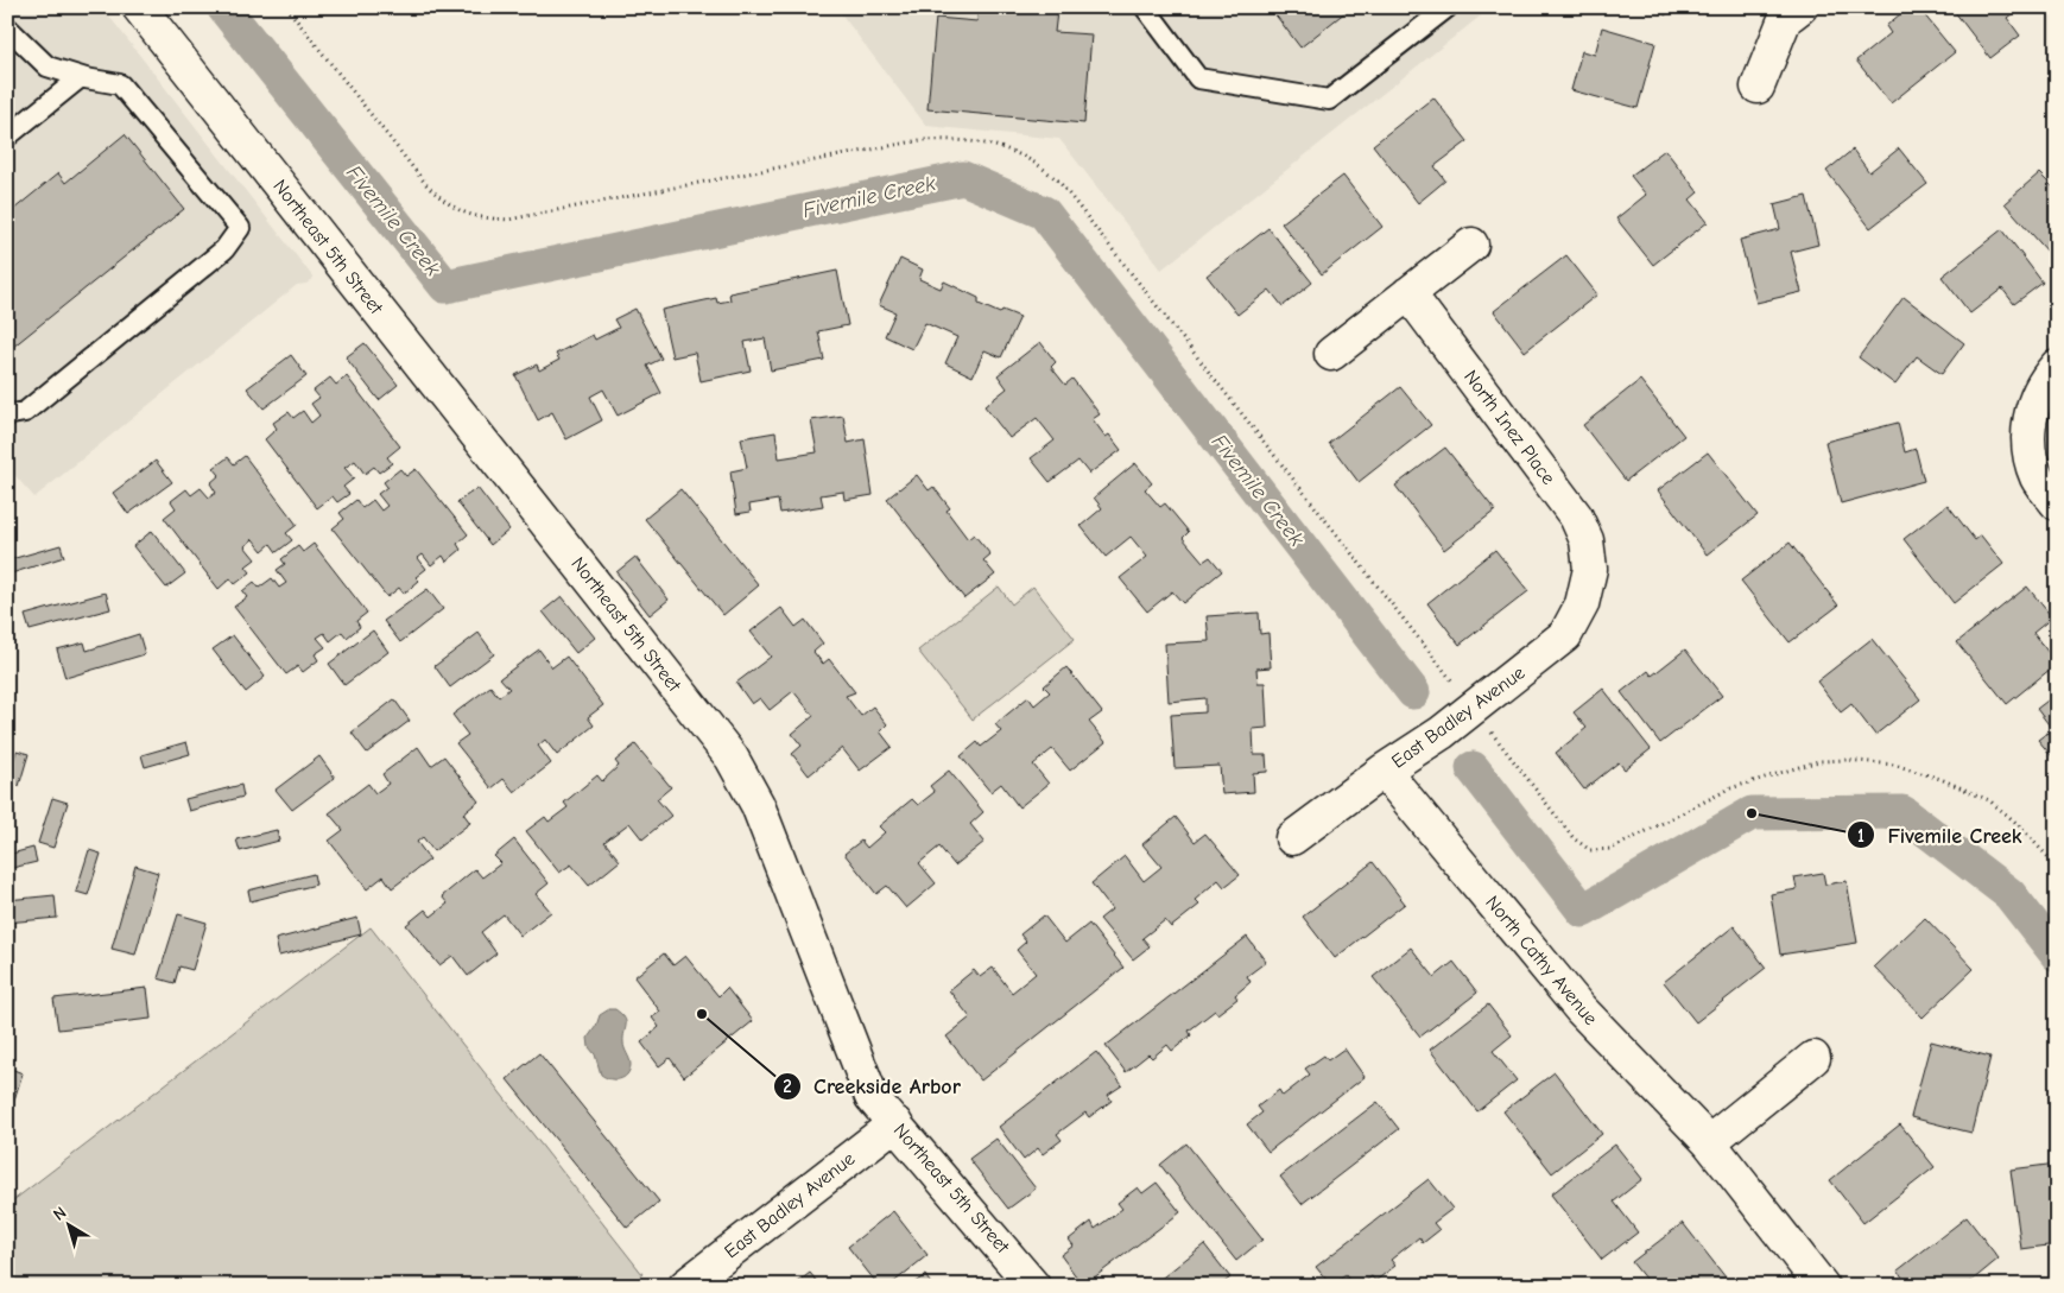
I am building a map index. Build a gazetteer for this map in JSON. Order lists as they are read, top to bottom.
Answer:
{
  "streets": {
    "street": [
      "Northeast 5th Street",
      "North Inez Place",
      "East Badley Avenue",
      "North Cathy Avenue"
    ]
  },
  "crossings": [
    ["Northeast 5th Street", "East Badley Avenue"],
    ["North Inez Place", "East Badley Avenue"],
    ["East Badley Avenue", "North Cathy Avenue"]
  ],
  "water": ["Fivemile Creek"],
  "places": ["Fivemile Creek", "Creekside Arbor"],
  "north": "top left"
}
